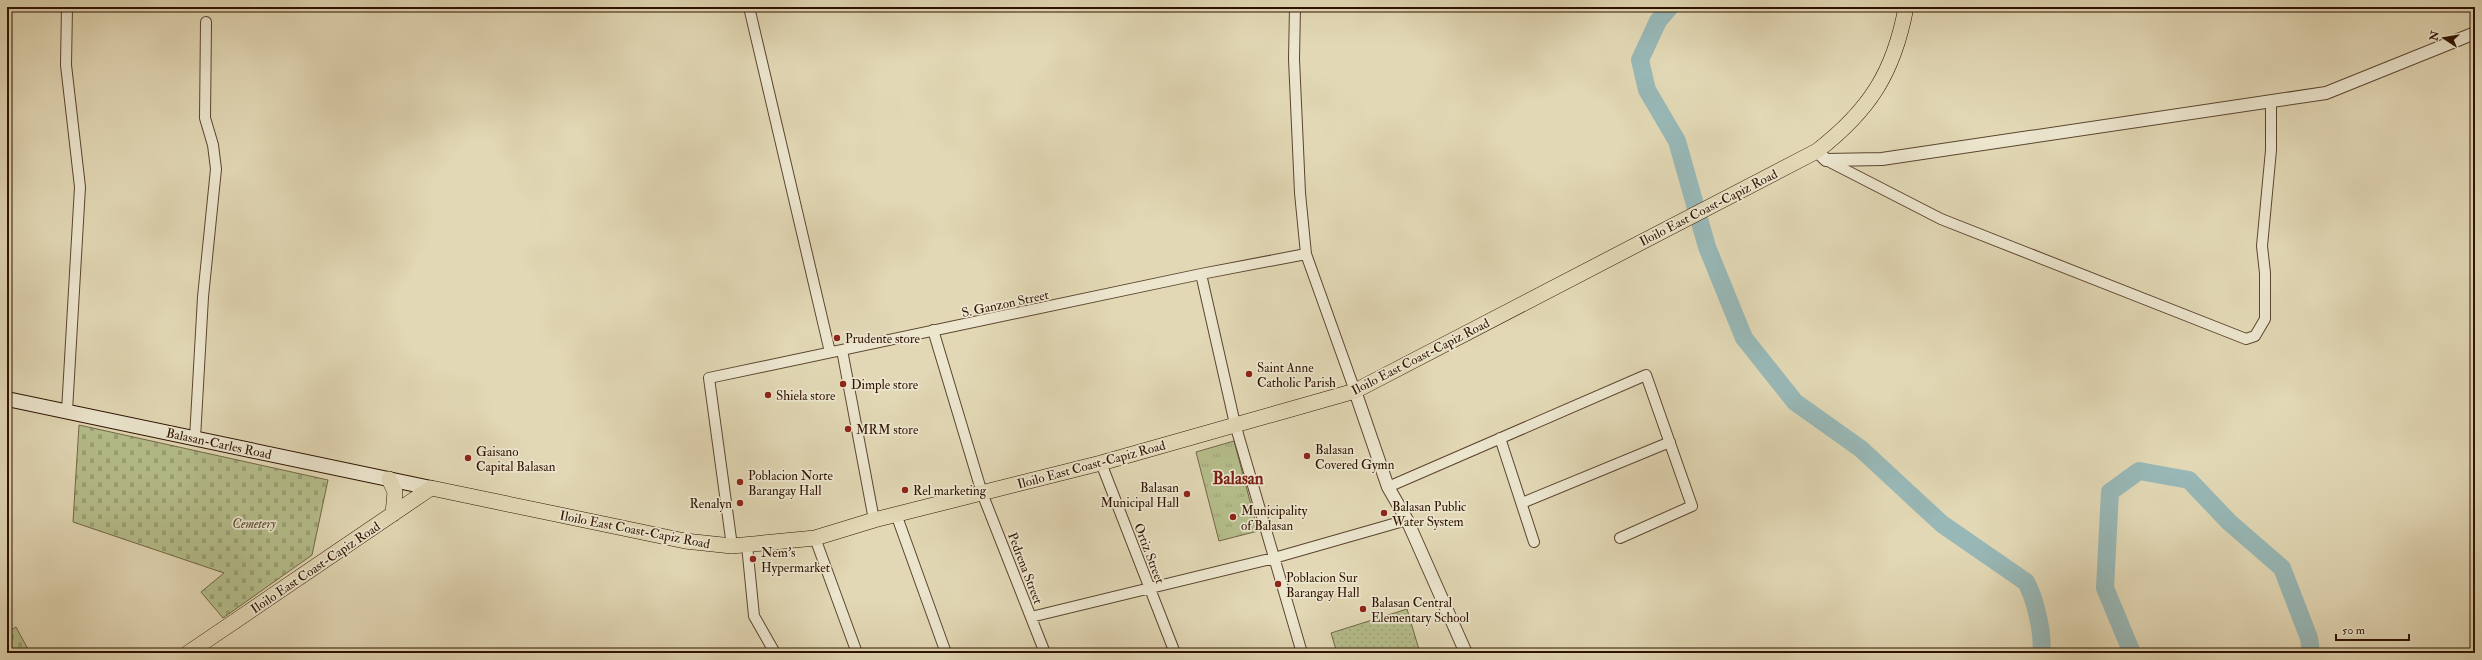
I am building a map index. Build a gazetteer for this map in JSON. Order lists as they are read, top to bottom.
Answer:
{
  "streets": {
    "main road": ["Iloilo East Coast-Capiz Road", "Balasan-Carles Road"],
    "street": ["S. Ganzon Street", "Ortiz Street", "Pedrena Street"]
  },
  "crossings": [
    ["Iloilo East Coast-Capiz Road", "S. Ganzon Street"],
    ["Iloilo East Coast-Capiz Road", "Balasan-Carles Road"],
    ["Iloilo East Coast-Capiz Road", "Ortiz Street"],
    ["Iloilo East Coast-Capiz Road", "Pedrena Street"],
    ["S. Ganzon Street", "Pedrena Street"]
  ],
  "districts": ["Balasan"],
  "parks": ["Cemetery"],
  "places": [
    "Prudente store",
    "Saint Anne Catholic Parish",
    "Dimple store",
    "Shiela store",
    "MRM store",
    "Balasan Covered Gymn",
    "Gaisano Capital Balasan",
    "Poblacion Norte Barangay Hall",
    "Rel marketing",
    "Balasan Municipal Hall",
    "Renalyn",
    "Balasan Public Water System",
    "Municipality of Balasan",
    "Nem's Hypermarket",
    "Poblacion Sur Barangay Hall",
    "Balasan Central Elementary School"
  ],
  "scale_bar": "50 m",
  "north": "left"
}
